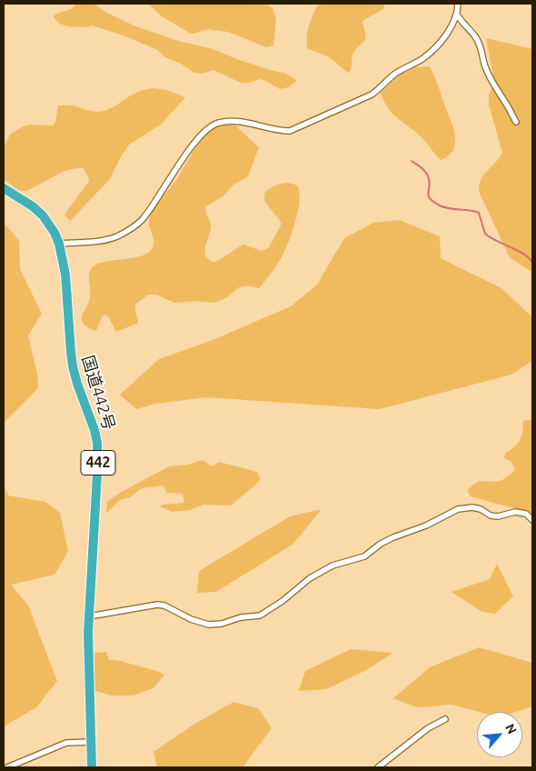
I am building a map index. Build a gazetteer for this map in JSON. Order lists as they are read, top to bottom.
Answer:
{
  "streets": {
    "highway": ["国道442号", "442"]
  },
  "north": "top right"
}
